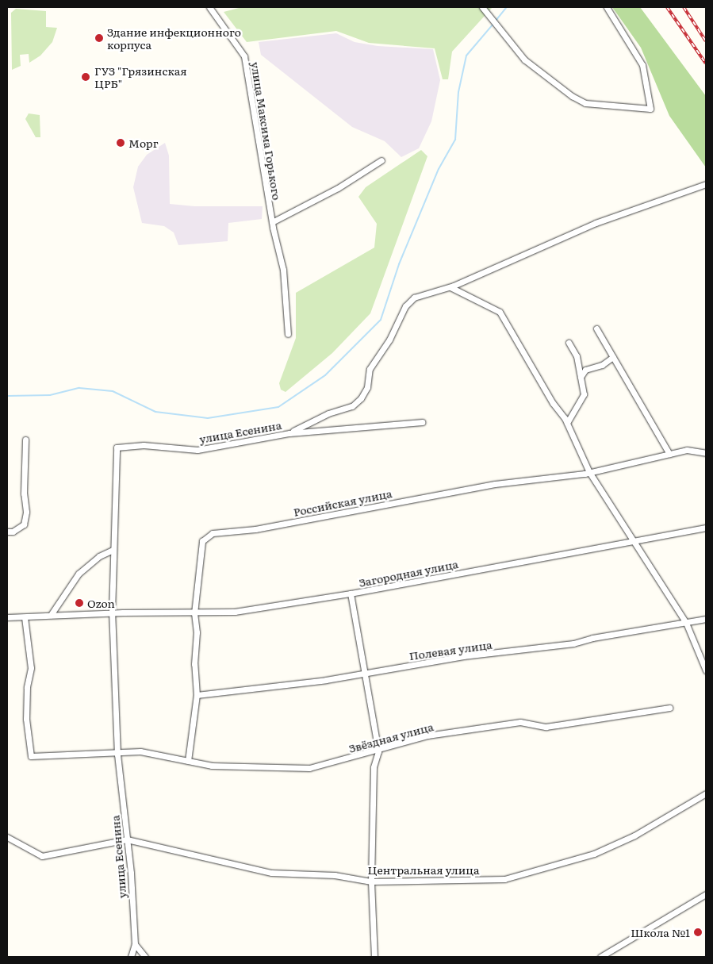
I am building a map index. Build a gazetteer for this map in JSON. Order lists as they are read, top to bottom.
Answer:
{
  "streets": {
    "street": [
      "улица Максима Горького",
      "улица Есенина",
      "Российская улица",
      "Загородная улица",
      "Полевая улица",
      "Звёздная улица",
      "Центральная улица"
    ]
  },
  "crossings": [
    ["улица Есенина", "Загородная улица"],
    ["улица Есенина", "Звёздная улица"],
    ["улица Есенина", "Центральная улица"],
    ["Российская улица", "Загородная улица"],
    ["Российская улица", "Полевая улица"],
    ["Российская улица", "Звёздная улица"]
  ],
  "places": [
    "Здание инфекционного корпуса",
    "ГУЗ \"Грязинская ЦРБ\"",
    "Морг",
    "Ozon",
    "Школа №1"
  ]
}
